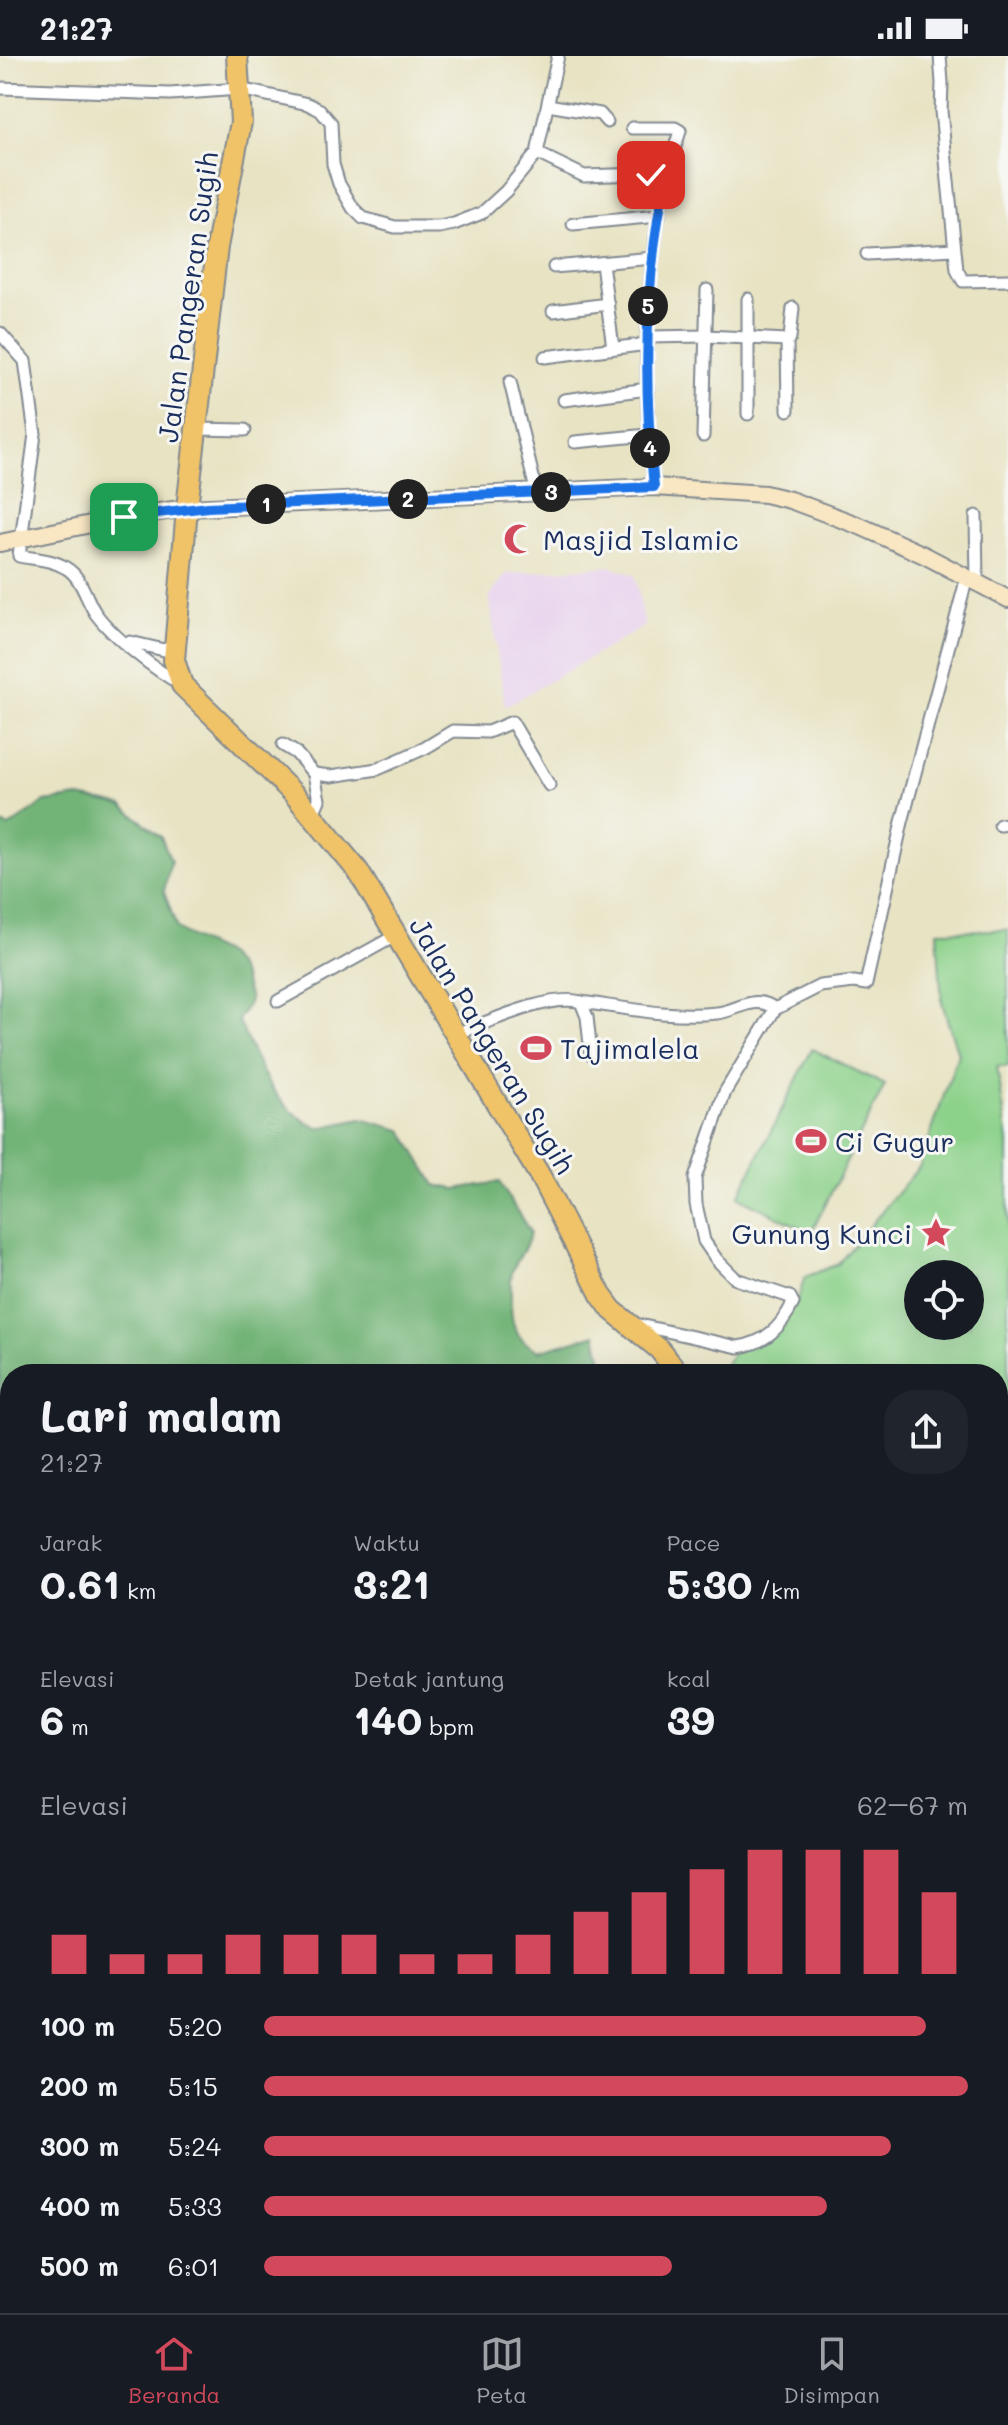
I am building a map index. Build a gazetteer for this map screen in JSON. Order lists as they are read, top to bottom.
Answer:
{
  "streets": {
    "highway": ["Jalan Pangeran Sugih"]
  },
  "places": {
    "mosque": ["Masjid Islamic"],
    "sports": ["Tajimalela", "Ci Gugur"],
    "place": ["Gunung Kunci"]
  },
  "page": {
    "status": "21:27",
    "pins": [
      "5",
      "4",
      "3",
      "2",
      "1"
    ],
    "heading": ["Lari malam", "21:27"],
    "stats": [
      ["Jarak", "0.61 km"],
      ["Waktu", "3:21"],
      ["Pace", "5:30 /km"],
      ["Elevasi", "6 m"],
      ["Detak jantung", "140 bpm"],
      ["kcal", "39"]
    ],
    "chart": ["Elevasi", "62–67 m"],
    "list": [
      {
        "name": "100 m",
        "note": "5:20"
      },
      {
        "name": "200 m",
        "note": "5:15"
      },
      {
        "name": "300 m",
        "note": "5:24"
      },
      {
        "name": "400 m",
        "note": "5:33"
      },
      {
        "name": "500 m",
        "note": "6:01"
      }
    ],
    "tabs": ["Beranda", "Peta", "Disimpan"]
  }
}
